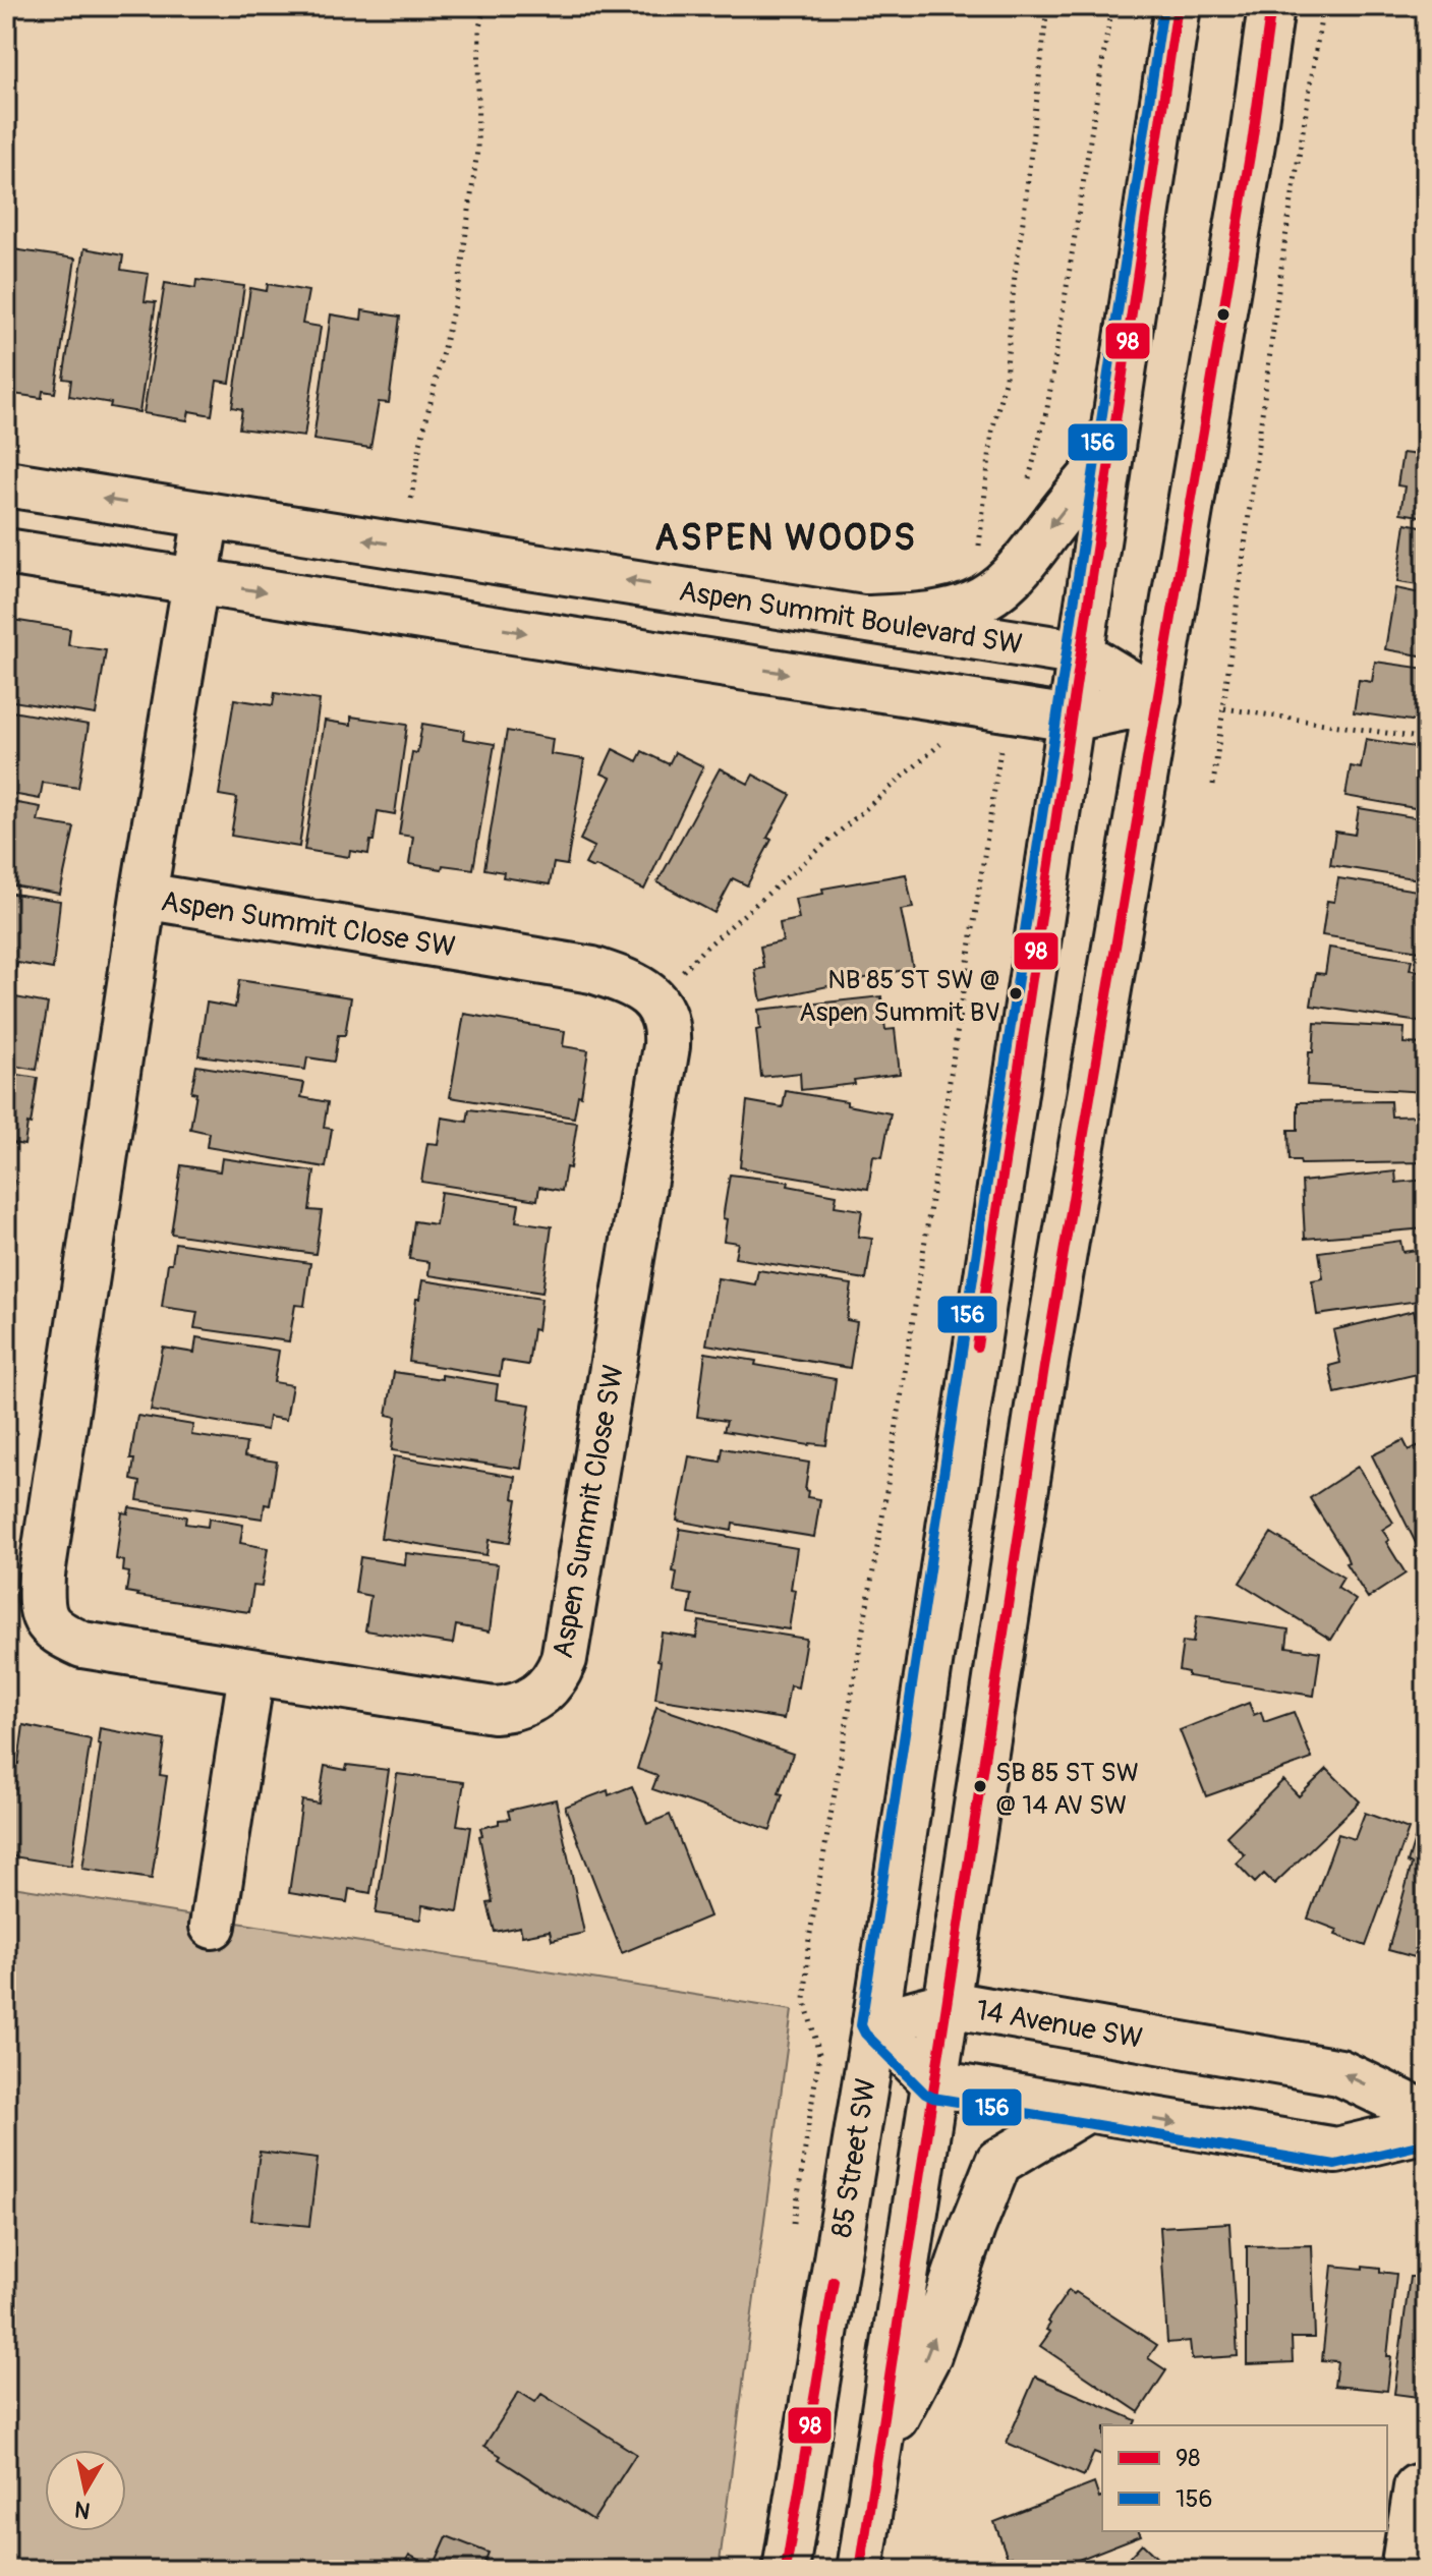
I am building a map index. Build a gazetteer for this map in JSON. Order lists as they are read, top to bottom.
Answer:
{
  "streets": {
    "street": [
      "Aspen Summit Boulevard SW",
      "Aspen Summit Close SW",
      "14 Avenue SW",
      "85 Street SW"
    ]
  },
  "crossings": [
    ["Aspen Summit Boulevard SW", "Aspen Summit Close SW"],
    ["Aspen Summit Boulevard SW", "85 Street SW"],
    ["14 Avenue SW", "85 Street SW"]
  ],
  "districts": ["ASPEN WOODS"],
  "places": ["NB 85 ST SW @ Aspen Summit BV", "SB 85 ST SW @ 14 AV SW"],
  "lines": ["transit line 98", "transit line 156"],
  "legend": ["98", "156"],
  "north": "bottom"
}
